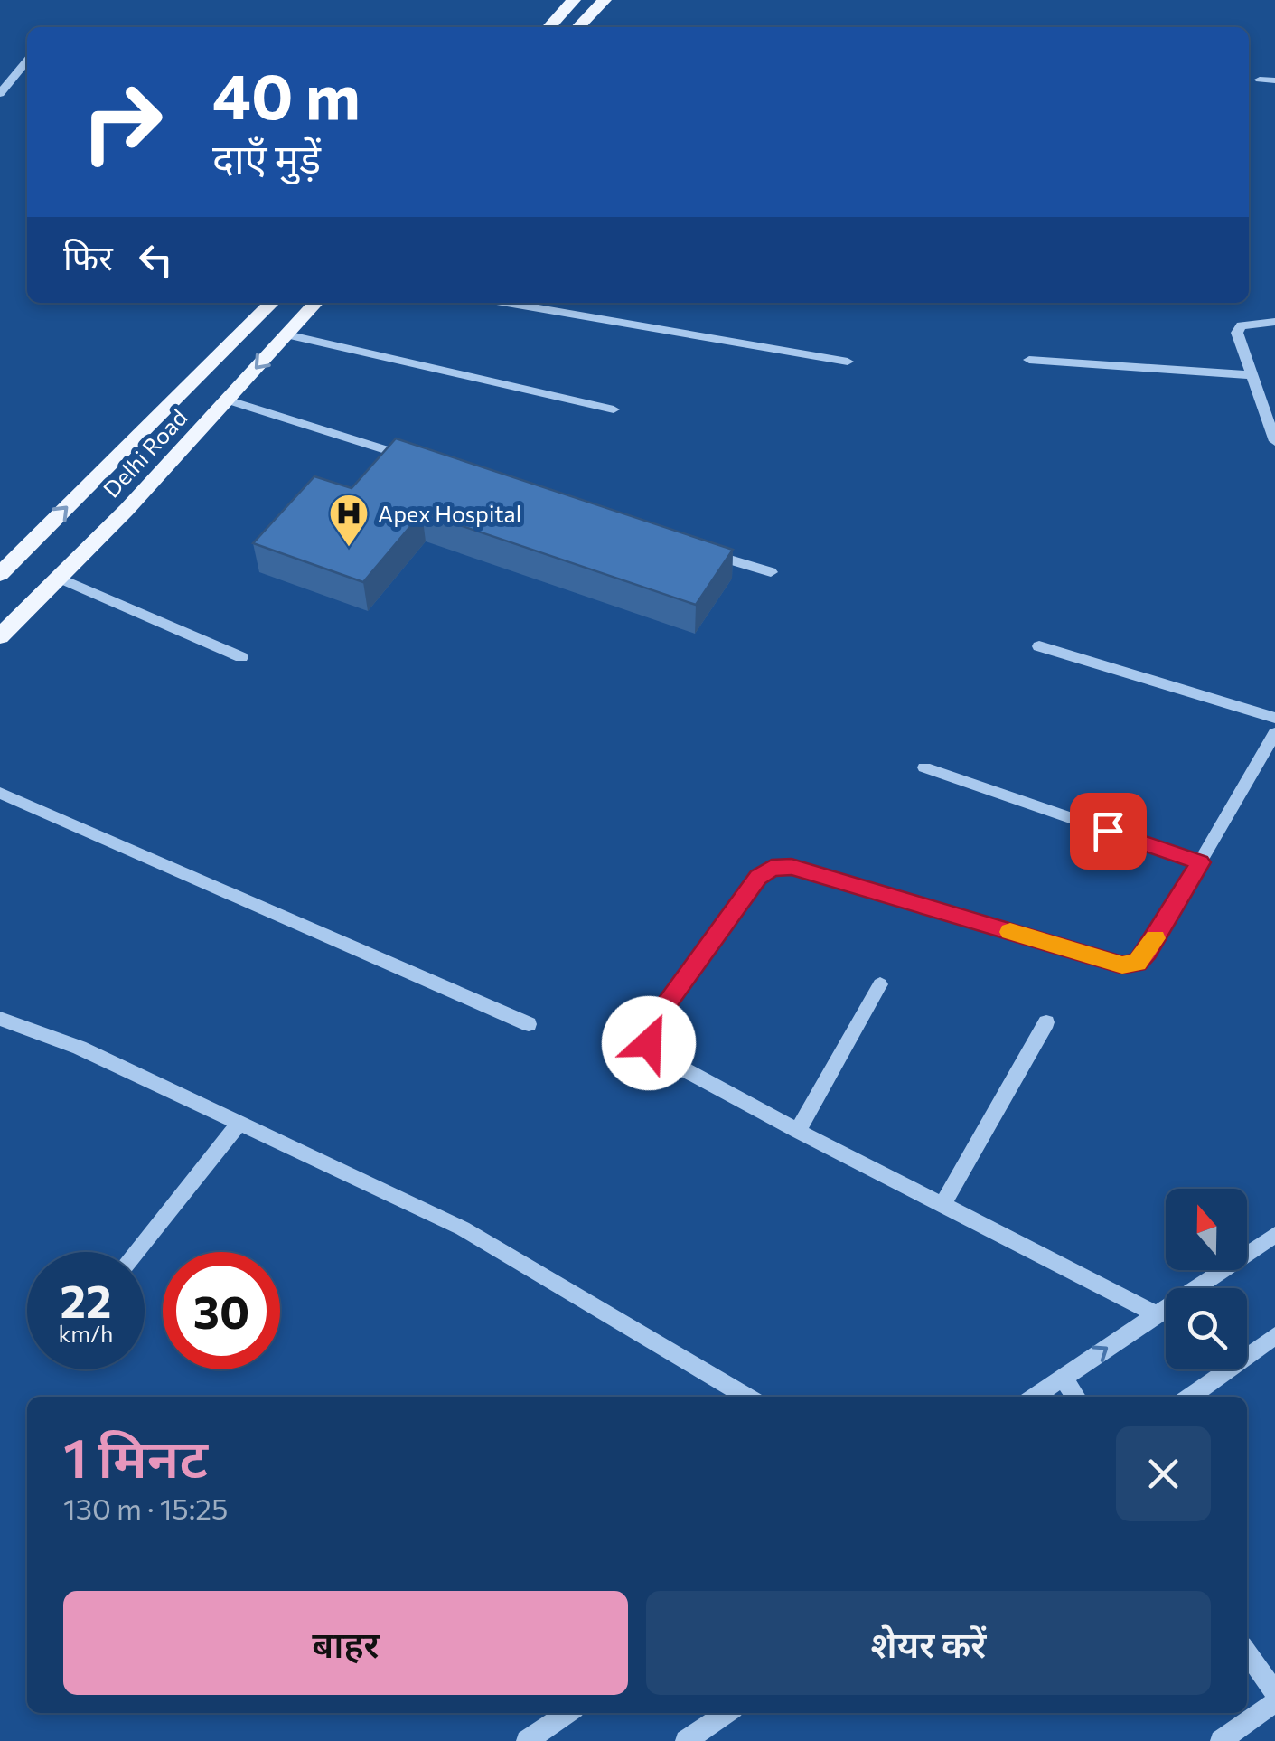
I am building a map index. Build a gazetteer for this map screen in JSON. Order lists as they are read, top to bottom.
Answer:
{
  "streets": {
    "main road": ["Delhi Road"]
  },
  "places": {
    "hospital": ["Apex Hospital"]
  },
  "north": "top",
  "page": {
    "turn": ["40 m", "दाएँ मुड़ें"],
    "then": "फिर",
    "speed": "22 km/h",
    "limit": "30",
    "heading": ["1 मिनट", "130 m · 15:25"],
    "buttons": ["बाहर", "शेयर करें"]
  }
}
